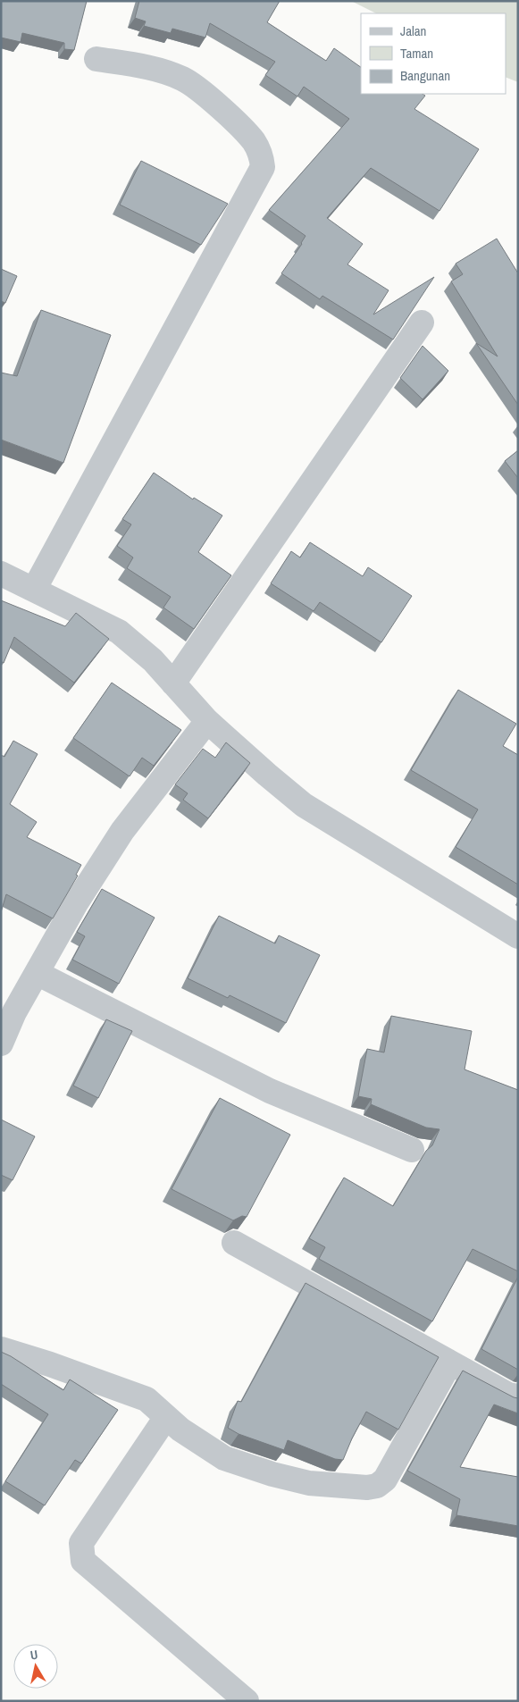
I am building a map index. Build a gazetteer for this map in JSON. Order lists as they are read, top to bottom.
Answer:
{
  "legend": ["Jalan", "Taman", "Bangunan"],
  "north": "top"
}
